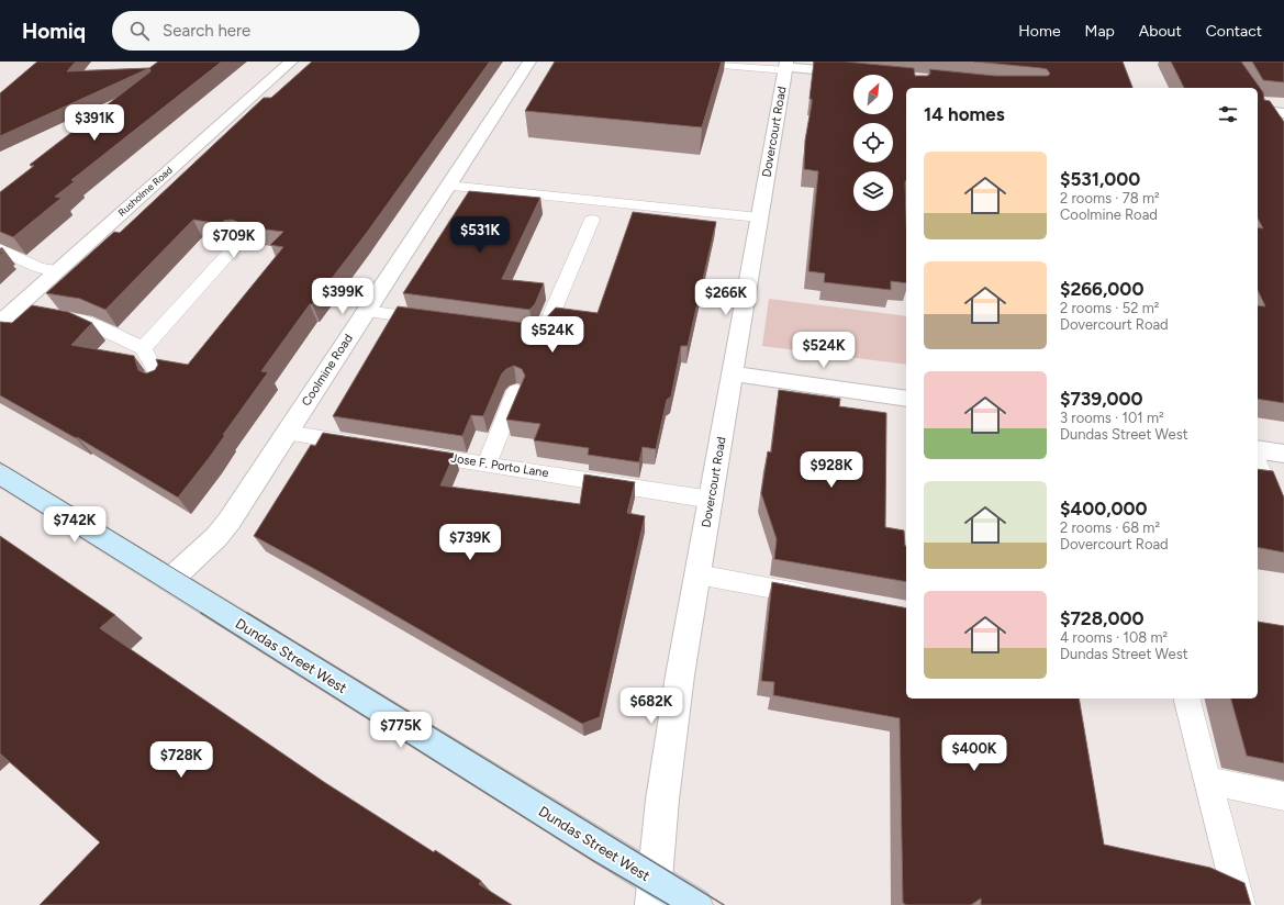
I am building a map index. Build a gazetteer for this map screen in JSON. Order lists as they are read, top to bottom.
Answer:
{
  "streets": {
    "main road": ["Dundas Street West"],
    "street": ["Dovercourt Road", "Rusholme Road", "Coolmine Road"],
    "lane": ["Jose F. Porto Lane"]
  },
  "crossings": [
    ["Dovercourt Road", "Jose F. Porto Lane"],
    ["Dovercourt Road", "Dundas Street West"],
    ["Coolmine Road", "Dundas Street West"]
  ],
  "north": "top right",
  "page": {
    "header": "Homiq",
    "search": "Search here",
    "nav": [
      "Home",
      "Map",
      "About",
      "Contact"
    ],
    "heading": "14 homes",
    "price": [
      "$391K",
      "$531K",
      "$709K",
      "$399K",
      "$266K",
      "$524K",
      "$524K",
      "$928K",
      "$742K",
      "$739K",
      "$682K",
      "$775K",
      "$400K",
      "$728K"
    ],
    "list": [
      {
        "name": "$531,000",
        "note": "2 rooms · 78 m² · Coolmine Road"
      },
      {
        "name": "$266,000",
        "note": "2 rooms · 52 m² · Dovercourt Road"
      },
      {
        "name": "$739,000",
        "note": "3 rooms · 101 m² · Dundas Street West"
      },
      {
        "name": "$400,000",
        "note": "2 rooms · 68 m² · Dovercourt Road"
      },
      {
        "name": "$728,000",
        "note": "4 rooms · 108 m² · Dundas Street West"
      }
    ]
  }
}
